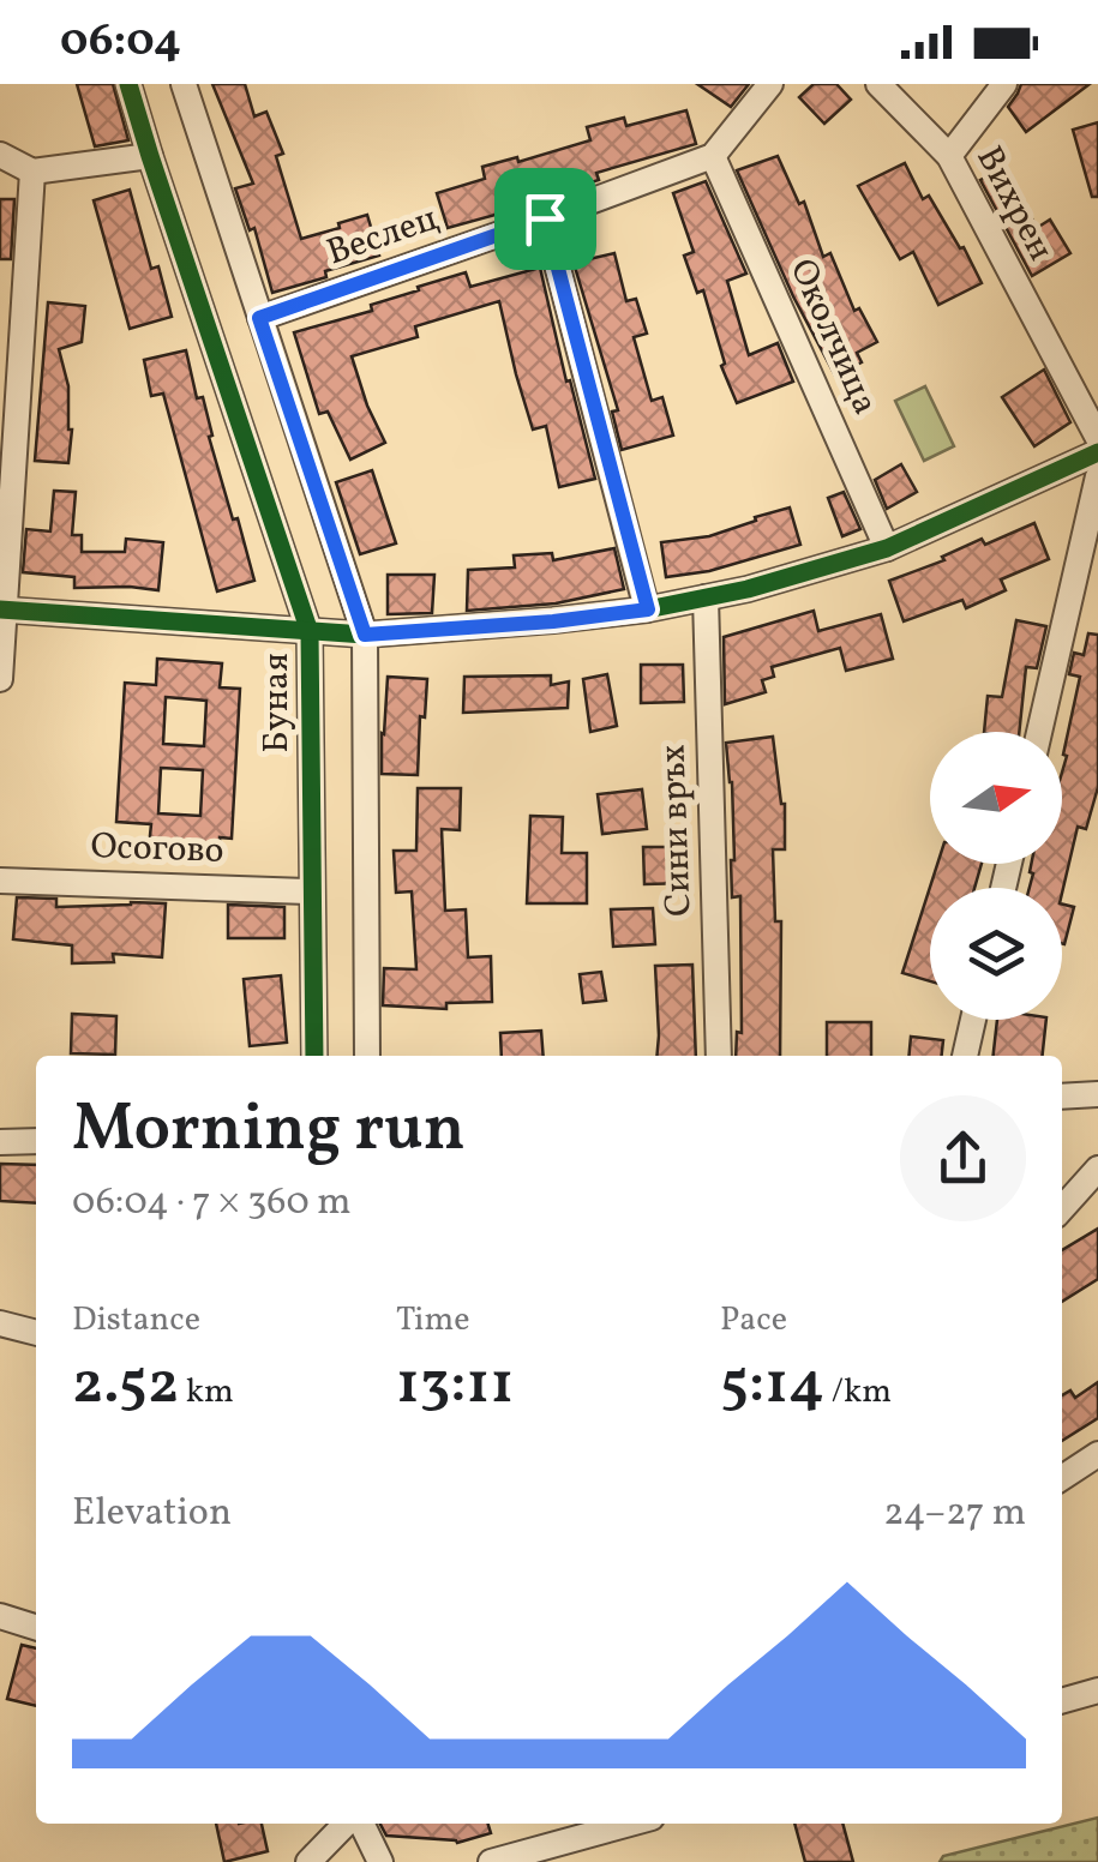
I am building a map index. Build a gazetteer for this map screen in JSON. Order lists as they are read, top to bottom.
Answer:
{
  "streets": {
    "street": [
      "Вихрен",
      "Веслец",
      "Околчица",
      "Буная",
      "Сини връх",
      "Осогово"
    ]
  },
  "crossings": [
    ["Веслец", "Околчица"],
    ["Буная", "Осогово"]
  ],
  "north": "right",
  "page": {
    "status": "06:04",
    "heading": ["Morning run", "06:04 · 7 × 360 m"],
    "stats": [
      ["Distance", "2.52 km"],
      ["Time", "13:11"],
      ["Pace", "5:14 /km"]
    ],
    "chart": ["Elevation", "24–27 m"]
  }
}
